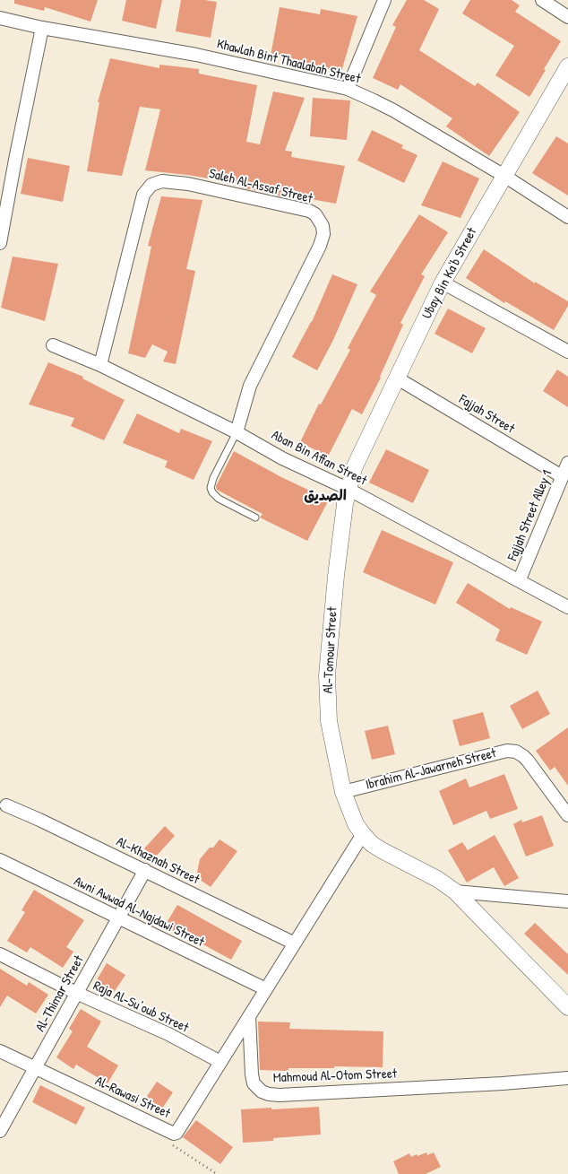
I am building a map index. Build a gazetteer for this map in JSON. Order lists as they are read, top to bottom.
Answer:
{
  "streets": {
    "street": [
      "Khawlah Bint Thaalabah Street",
      "Saleh Al-Assaf Street",
      "Ubay Bin Ka‘b Street",
      "Fajjah Street",
      "Aban Bin Affan Street",
      "Fajjah Street Alley 1",
      "Al-Tomour Street",
      "Ibrahim Al-Jawarneh Street",
      "Al-Khaznah Street",
      "Awni Awwad Al-Najdawi Street",
      "Al-Thimar Street",
      "Raja Al-Su’oub Street",
      "Mahmoud Al-Otom Street",
      "Al-Rawasi Street"
    ]
  },
  "crossings": [
    ["Khawlah Bint Thaalabah Street", "Ubay Bin Ka‘b Street"],
    ["Saleh Al-Assaf Street", "Aban Bin Affan Street"],
    ["Ubay Bin Ka‘b Street", "Fajjah Street"],
    ["Ubay Bin Ka‘b Street", "Aban Bin Affan Street"],
    ["Ubay Bin Ka‘b Street", "Al-Tomour Street"],
    ["Fajjah Street", "Fajjah Street Alley 1"],
    ["Aban Bin Affan Street", "Fajjah Street Alley 1"],
    ["Aban Bin Affan Street", "Al-Tomour Street"],
    ["Al-Tomour Street", "Ibrahim Al-Jawarneh Street"],
    ["Al-Khaznah Street", "Al-Thimar Street"],
    ["Awni Awwad Al-Najdawi Street", "Al-Thimar Street"],
    ["Al-Thimar Street", "Raja Al-Su’oub Street"],
    ["Al-Thimar Street", "Al-Rawasi Street"],
    ["Raja Al-Su’oub Street", "Al-Rawasi Street"],
    ["Mahmoud Al-Otom Street", "Al-Rawasi Street"]
  ],
  "districts": ["الصديق"]
}
